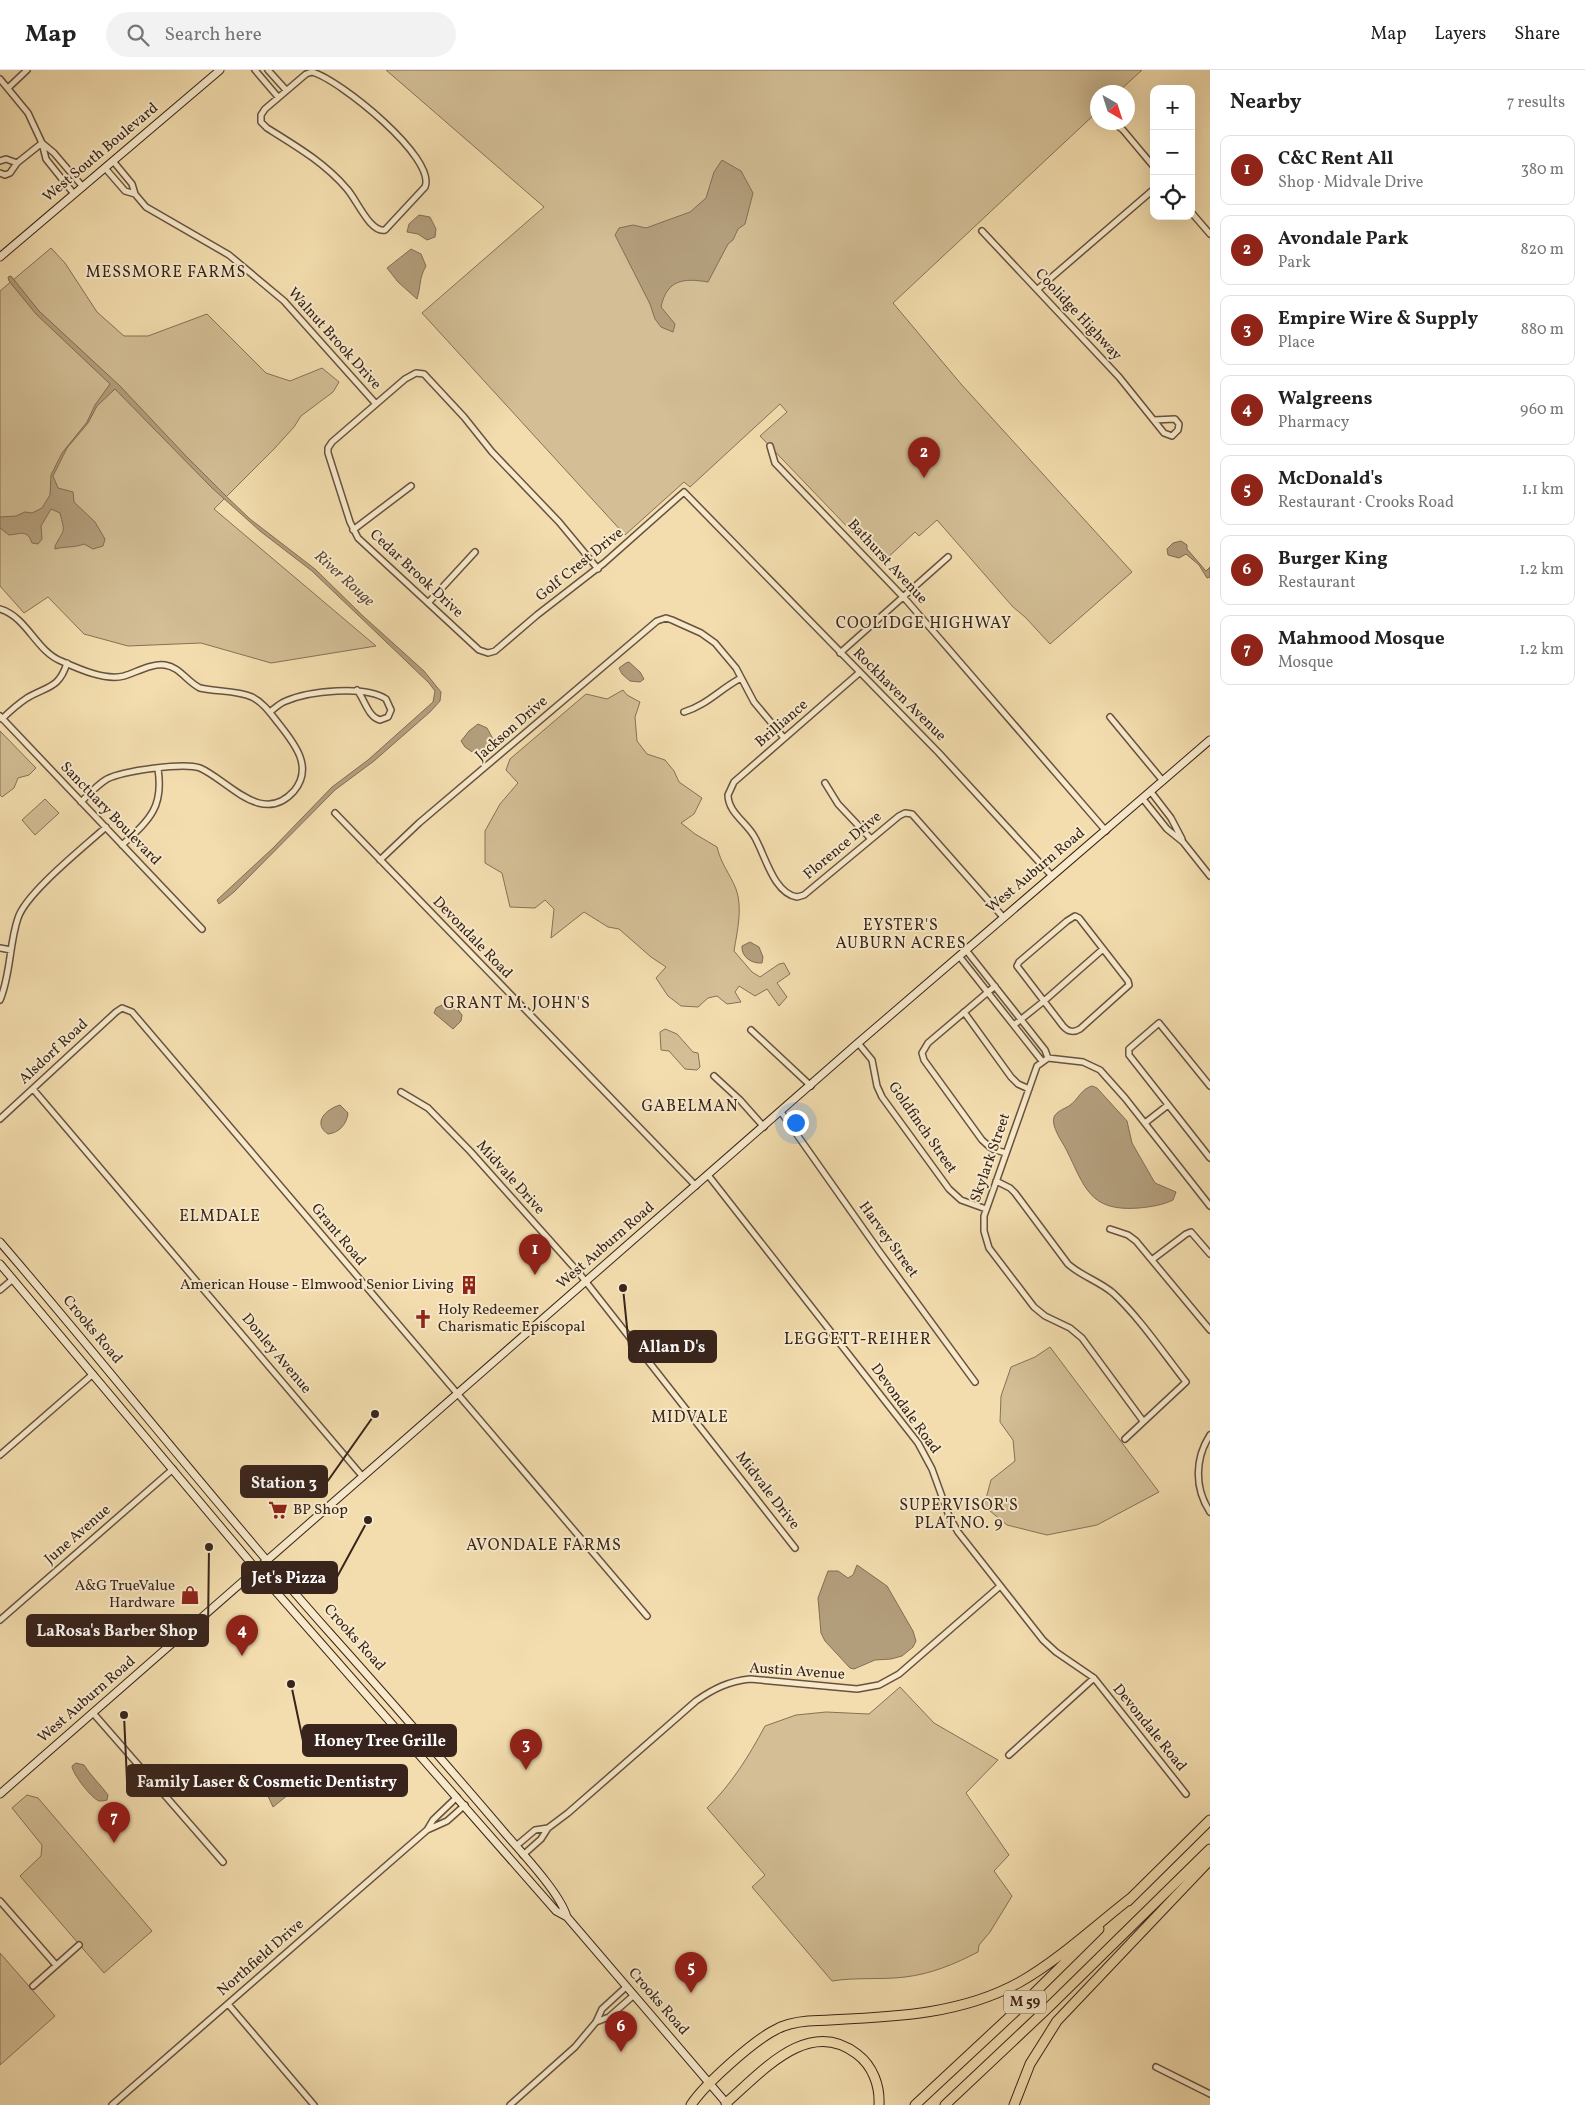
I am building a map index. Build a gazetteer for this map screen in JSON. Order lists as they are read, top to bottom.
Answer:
{
  "streets": {
    "highway": ["M 59"],
    "main road": ["West South Boulevard", "West Auburn Road", "Crooks Road"],
    "street": [
      "Coolidge Highway",
      "Walnut Brook Drive",
      "Bathurst Avenue",
      "Golf Crest Drive",
      "Cedar Brook Drive",
      "Rockhaven Avenue",
      "Brilliance",
      "Jackson Drive",
      "Sanctuary Boulevard",
      "Florence Drive",
      "Devondale Road",
      "Alsdorf Road",
      "Goldfinch Street",
      "Skylark Street",
      "Midvale Drive",
      "Grant Road",
      "Harvey Street",
      "Donley Avenue",
      "June Avenue",
      "Austin Avenue",
      "Northfield Drive"
    ]
  },
  "crossings": [
    ["West South Boulevard", "Walnut Brook Drive"],
    ["Walnut Brook Drive", "Golf Crest Drive"],
    ["Walnut Brook Drive", "Cedar Brook Drive"],
    ["Bathurst Avenue", "West Auburn Road"],
    ["Golf Crest Drive", "Cedar Brook Drive"],
    ["Golf Crest Drive", "Rockhaven Avenue"],
    ["Rockhaven Avenue", "Brilliance"],
    ["Rockhaven Avenue", "West Auburn Road"],
    ["Brilliance", "Florence Drive"],
    ["Jackson Drive", "Devondale Road"],
    ["Florence Drive", "West Auburn Road"],
    ["West Auburn Road", "Devondale Road"],
    ["West Auburn Road", "Goldfinch Street"],
    ["West Auburn Road", "Midvale Drive"],
    ["West Auburn Road", "Grant Road"],
    ["West Auburn Road", "Harvey Street"],
    ["West Auburn Road", "Crooks Road"],
    ["West Auburn Road", "Donley Avenue"],
    ["Devondale Road", "Austin Avenue"],
    ["Alsdorf Road", "Grant Road"],
    ["Alsdorf Road", "Donley Avenue"],
    ["Goldfinch Street", "Skylark Street"],
    ["Crooks Road", "June Avenue"],
    ["Crooks Road", "Austin Avenue"],
    ["Crooks Road", "Northfield Drive"]
  ],
  "districts": [
    "MESSMORE FARMS",
    "COOLIDGE HIGHWAY",
    "EYSTER'S AUBURN ACRES",
    "GRANT M. JOHN'S",
    "GABELMAN",
    "ELMDALE",
    "LEGGETT-REIHER",
    "MIDVALE",
    "SUPERVISOR'S PLAT NO. 9",
    "AVONDALE FARMS"
  ],
  "water": ["River Rouge"],
  "places": {
    "building": ["American House - Elmwood Senior Living"],
    "other": [
      "Allan D's",
      "Station 3",
      "Jet's Pizza",
      "LaRosa's Barber Shop",
      "Honey Tree Grille",
      "Family Laser & Cosmetic Dentistry"
    ],
    "church": ["Holy Redeemer Charismatic Episcopal"],
    "supermarket": ["BP Shop"],
    "shop": ["A&G TrueValue Hardware"]
  },
  "north": "bottom right",
  "page": {
    "header": "Map",
    "search": "Search here",
    "nav": ["Map", "Layers", "Share"],
    "heading": ["Nearby", "7 results"],
    "map_buttons": ["+", "−"],
    "list": [
      {
        "mark": "1",
        "name": "C&C Rent All",
        "note": "Shop · Midvale Drive",
        "value": "380 m"
      },
      {
        "mark": "2",
        "name": "Avondale Park",
        "note": "Park",
        "value": "820 m"
      },
      {
        "mark": "3",
        "name": "Empire Wire & Supply",
        "note": "Place",
        "value": "880 m"
      },
      {
        "mark": "4",
        "name": "Walgreens",
        "note": "Pharmacy",
        "value": "960 m"
      },
      {
        "mark": "5",
        "name": "McDonald's",
        "note": "Restaurant · Crooks Road",
        "value": "1.1 km"
      },
      {
        "mark": "6",
        "name": "Burger King",
        "note": "Restaurant",
        "value": "1.2 km"
      },
      {
        "mark": "7",
        "name": "Mahmood Mosque",
        "note": "Mosque",
        "value": "1.2 km"
      }
    ],
    "pins": [
      "2",
      "1",
      "4",
      "3",
      "7",
      "5",
      "6"
    ]
  }
}
